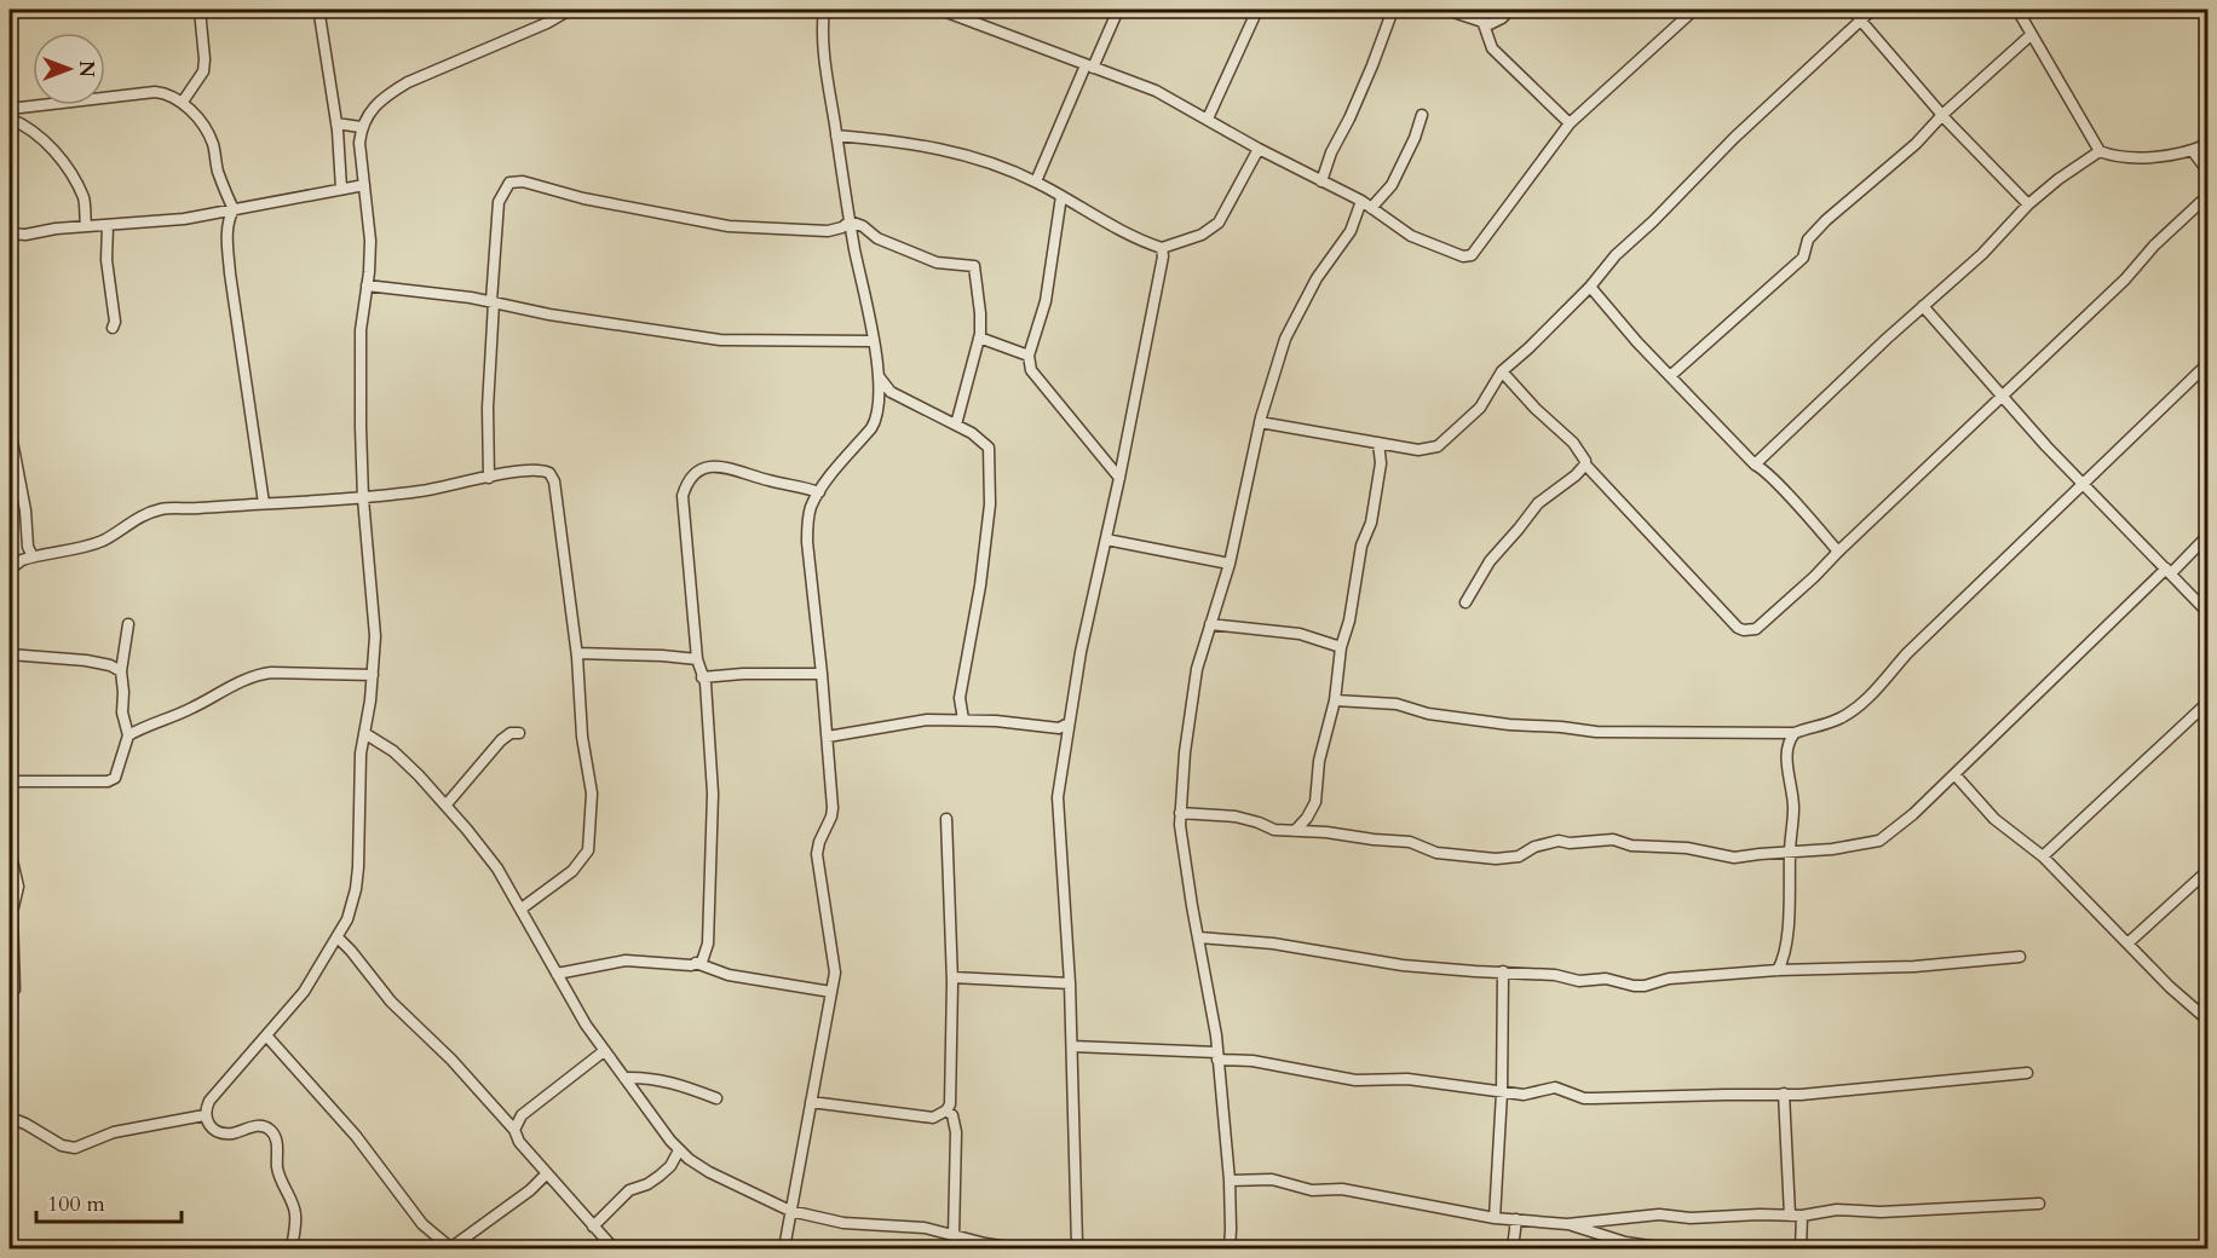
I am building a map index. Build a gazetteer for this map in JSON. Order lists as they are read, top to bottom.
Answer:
{
  "scale_bar": "100 m",
  "north": "right"
}
